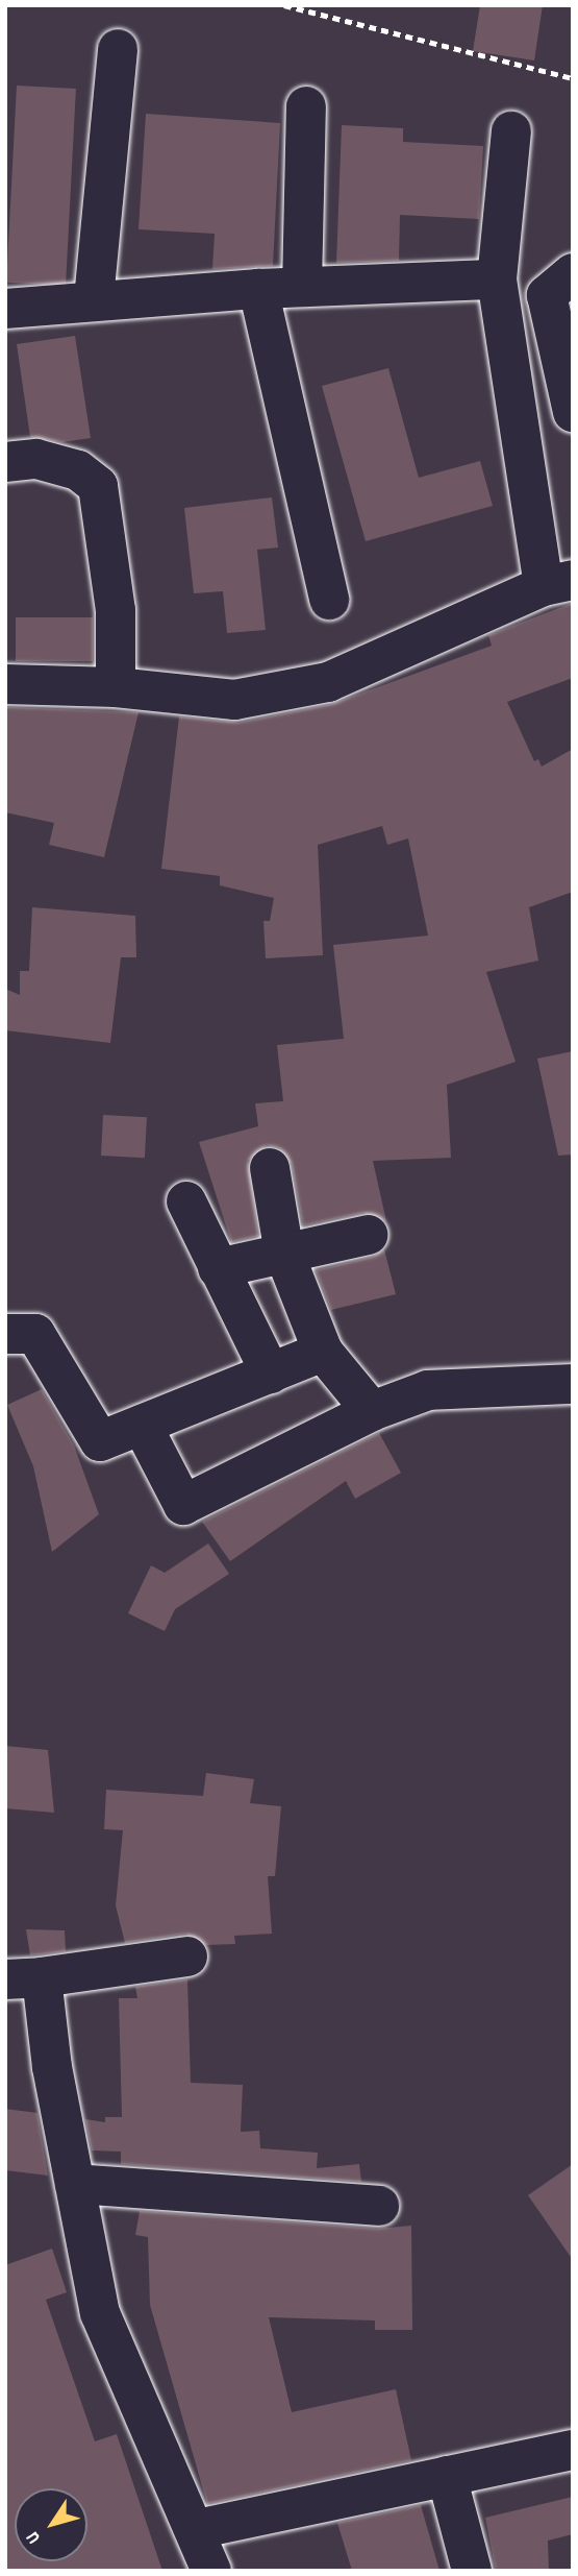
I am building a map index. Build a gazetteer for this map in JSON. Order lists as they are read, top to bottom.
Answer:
{
  "north": "bottom left"
}
